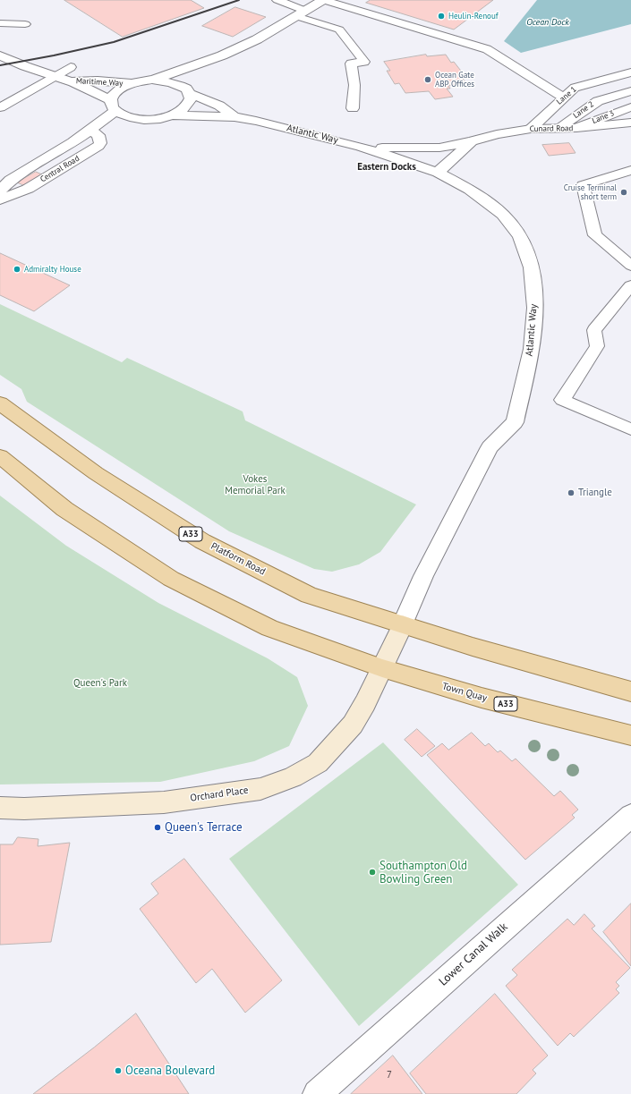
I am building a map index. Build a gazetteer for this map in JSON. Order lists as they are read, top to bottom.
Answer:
{
  "streets": {
    "main road": ["A33", "Platform Road", "Town Quay"],
    "street": [
      "Maritime Way",
      "Cunard Road",
      "Atlantic Way",
      "Central Road",
      "Orchard Place",
      "Lower Canal Walk"
    ],
    "lane": ["Lane 1", "Lane 2", "Lane 3"]
  },
  "crossings": [
    ["Maritime Way", "Atlantic Way"],
    ["Maritime Way", "Central Road"],
    ["Lane 1", "Cunard Road"],
    ["Lane 2", "Cunard Road"],
    ["Lane 3", "Cunard Road"],
    ["Cunard Road", "Atlantic Way"],
    ["Atlantic Way", "A33"],
    ["Atlantic Way", "Platform Road"],
    ["Atlantic Way", "Orchard Place"],
    ["A33", "Platform Road"],
    ["A33", "Town Quay"],
    ["A33", "Orchard Place"],
    ["Platform Road", "Orchard Place"],
    ["Town Quay", "Orchard Place"]
  ],
  "districts": ["Eastern Docks"],
  "water": ["Ocean Dock"],
  "parks": ["Vokes Memorial Park", "Queen's Park"],
  "places": [
    "Heulin-Renouf",
    "Ocean Gate ABP Offices",
    "Cruise Terminal short term",
    "Admiralty House",
    "Triangle",
    "Queen's Terrace",
    "Southampton Old Bowling Green",
    "Oceana Boulevard"
  ],
  "house_numbers": ["7"]
}
